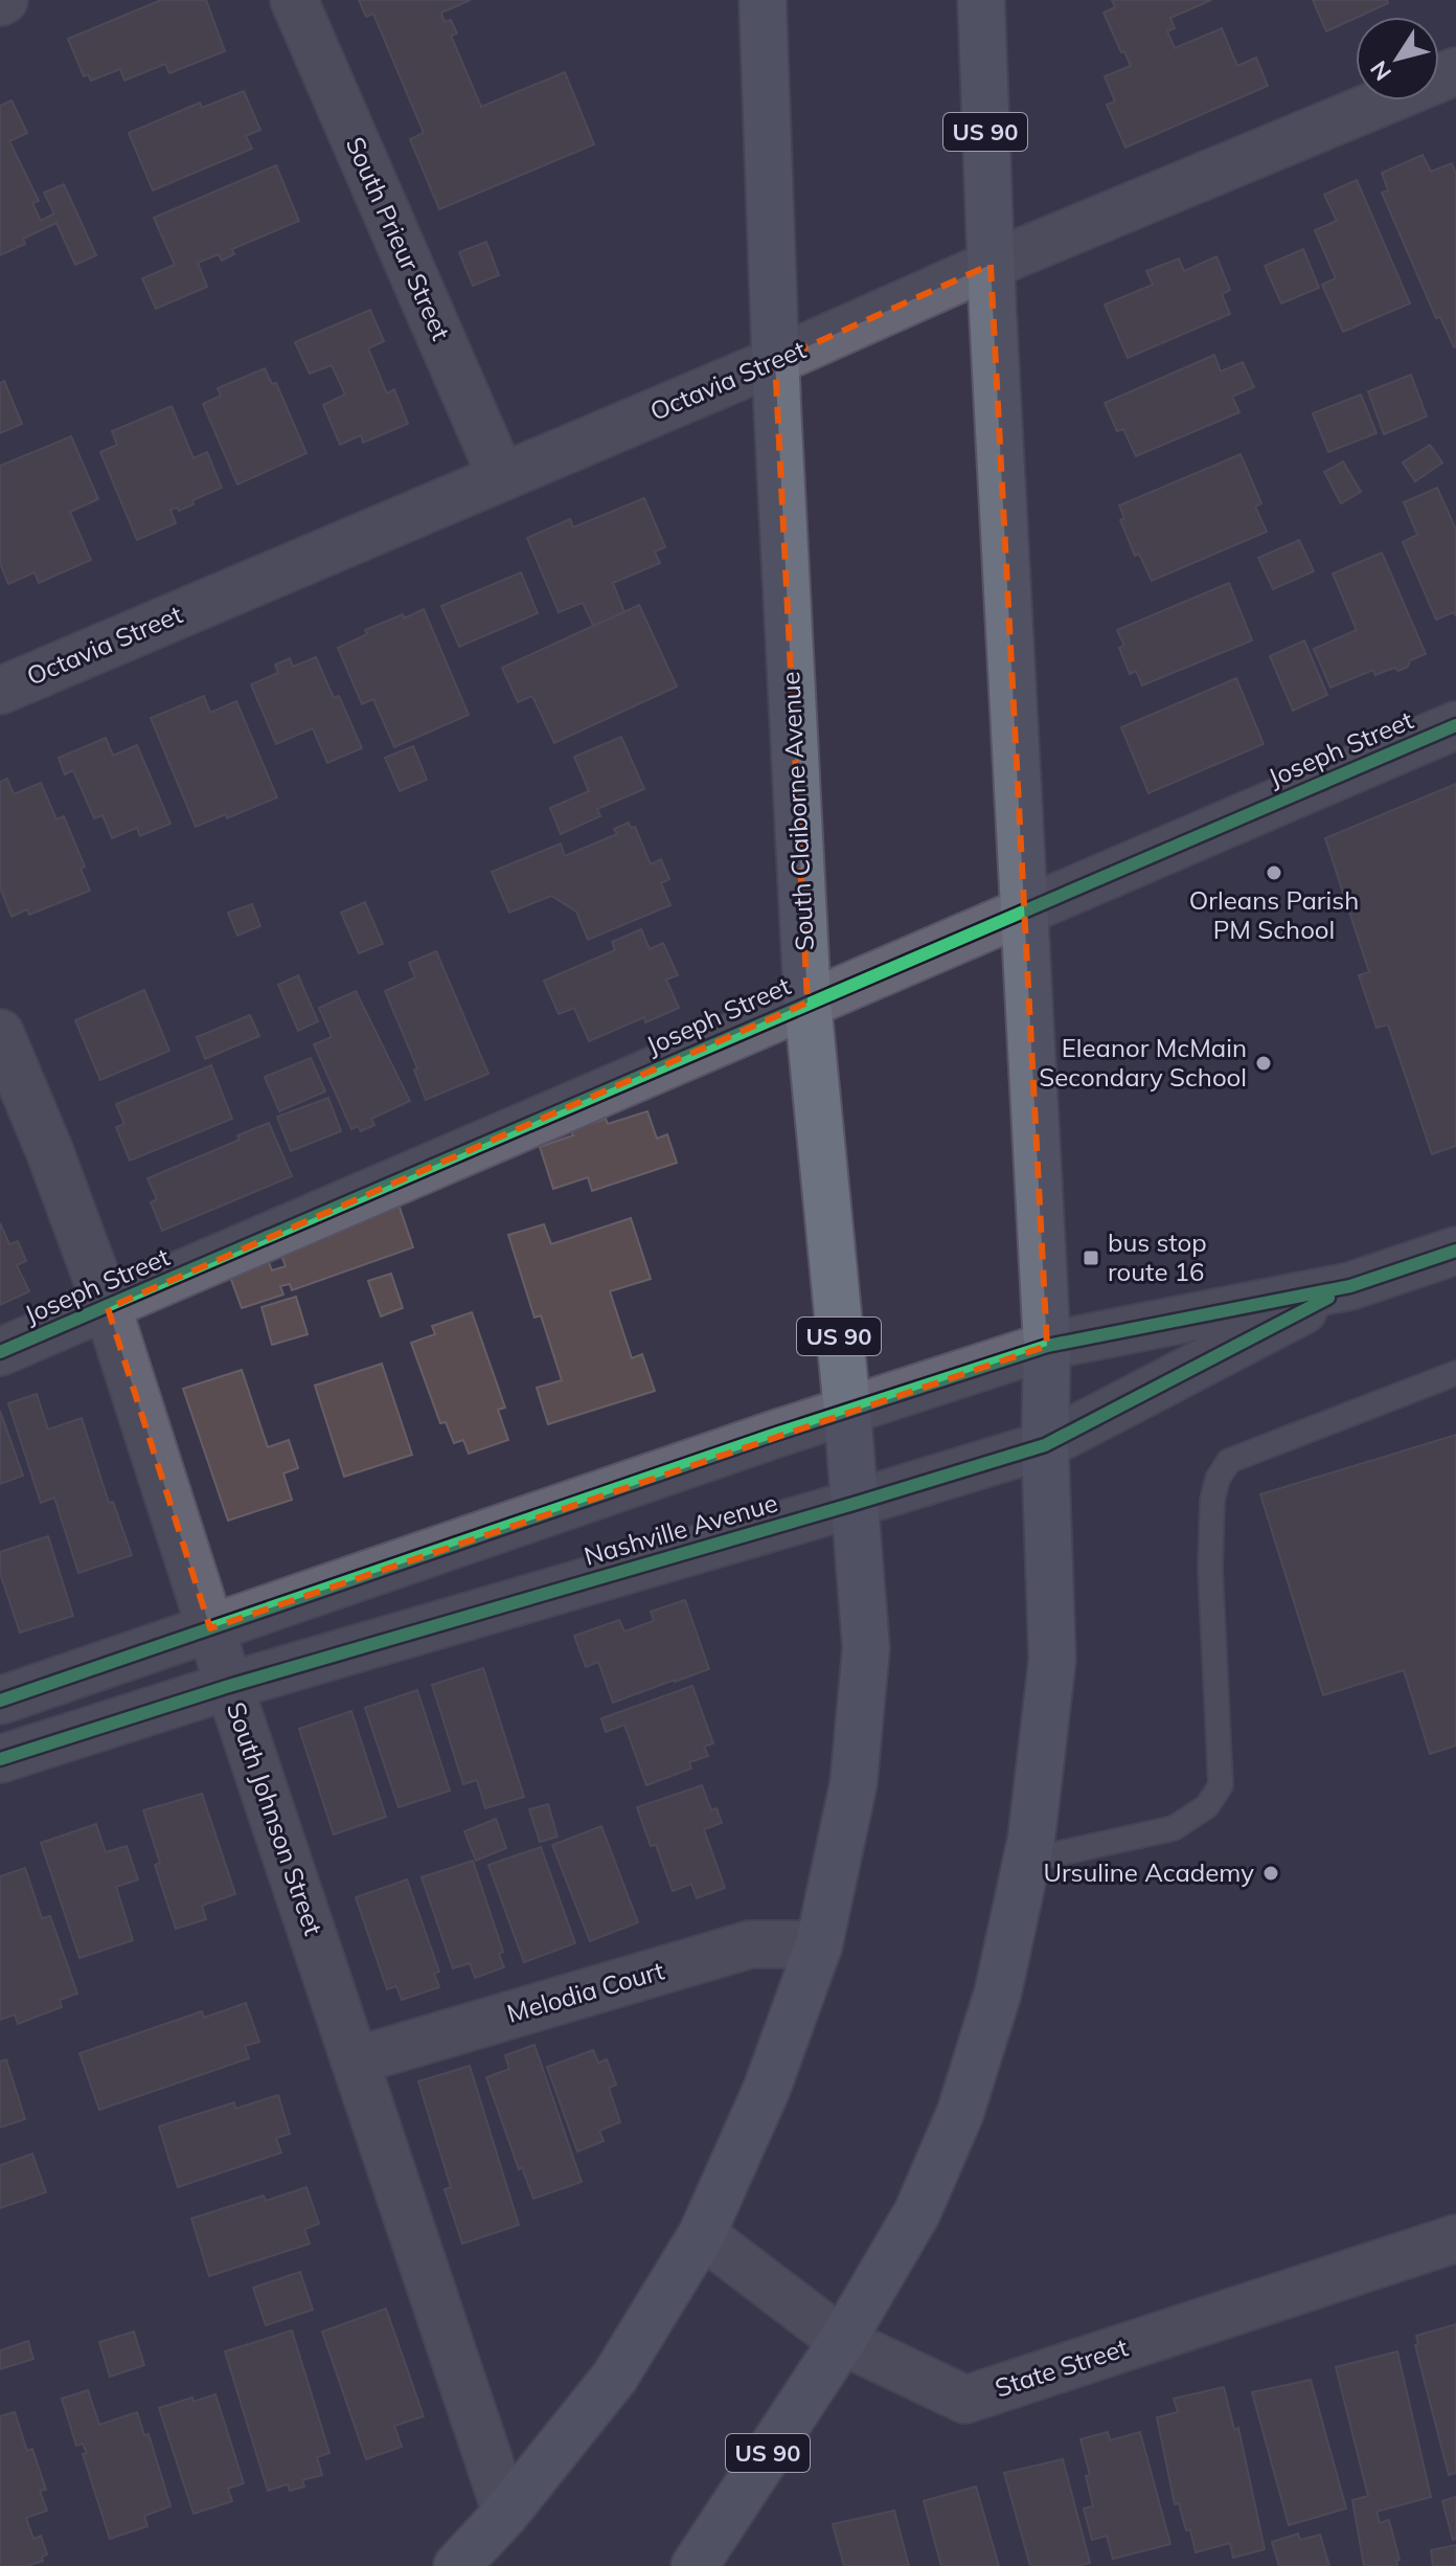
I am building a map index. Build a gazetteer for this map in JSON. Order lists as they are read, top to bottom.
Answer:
{
  "streets": {
    "main road": ["US 90", "South Claiborne Avenue"],
    "street": [
      "South Prieur Street",
      "Octavia Street",
      "Joseph Street",
      "Nashville Avenue",
      "South Johnson Street",
      "Melodia Court",
      "State Street"
    ]
  },
  "crossings": [
    ["US 90", "Octavia Street"],
    ["US 90", "Joseph Street"],
    ["US 90", "Nashville Avenue"],
    ["US 90", "State Street"],
    ["South Prieur Street", "Octavia Street"],
    ["Octavia Street", "South Claiborne Avenue"],
    ["Joseph Street", "South Claiborne Avenue"],
    ["Joseph Street", "South Johnson Street"],
    ["South Claiborne Avenue", "Nashville Avenue"],
    ["South Claiborne Avenue", "South Johnson Street"],
    ["South Claiborne Avenue", "Melodia Court"],
    ["South Claiborne Avenue", "State Street"],
    ["Nashville Avenue", "South Johnson Street"],
    ["South Johnson Street", "Melodia Court"]
  ],
  "places": {
    "other": ["Orleans Parish PM School", "Eleanor McMain Secondary School", "Ursuline Academy"],
    "transit": ["bus stop route 16"]
  },
  "north": "bottom left"
}
